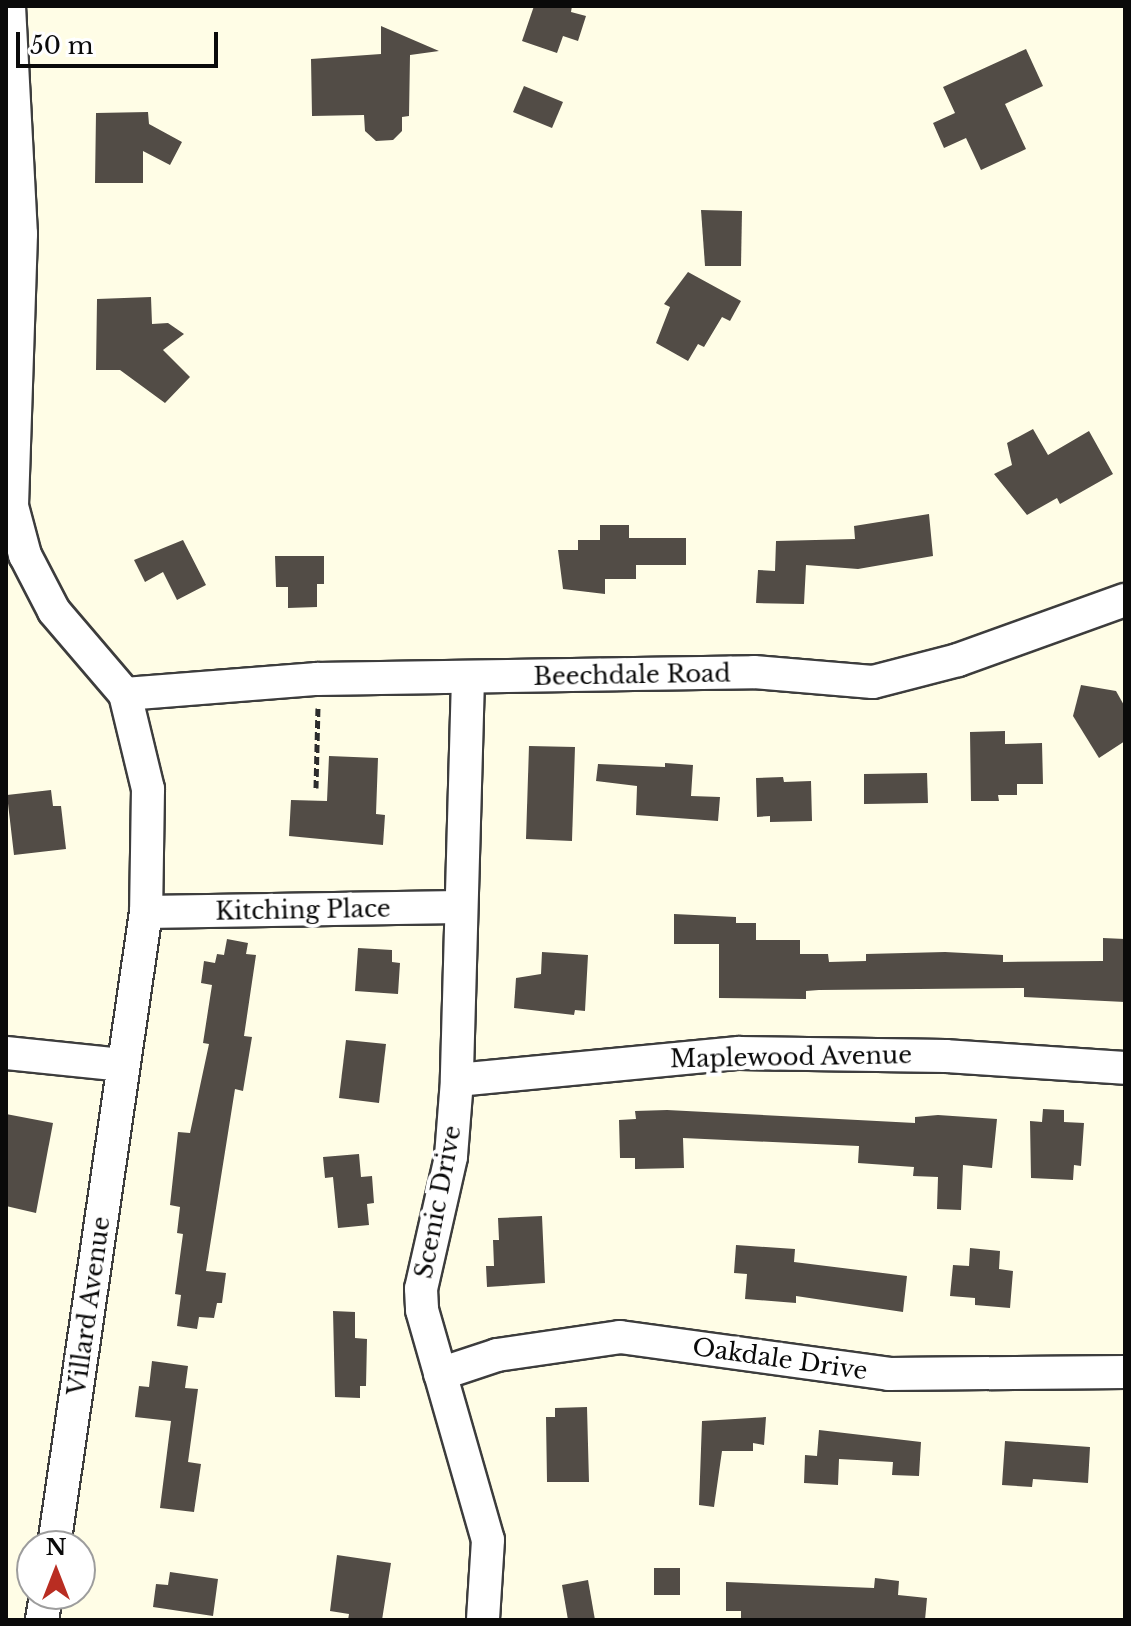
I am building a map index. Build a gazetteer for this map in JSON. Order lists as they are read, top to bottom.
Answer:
{
  "streets": {
    "street": [
      "Beechdale Road",
      "Kitching Place",
      "Maplewood Avenue",
      "Scenic Drive",
      "Villard Avenue",
      "Oakdale Drive"
    ]
  },
  "crossings": [
    ["Beechdale Road", "Scenic Drive"],
    ["Beechdale Road", "Villard Avenue"],
    ["Kitching Place", "Scenic Drive"],
    ["Kitching Place", "Villard Avenue"],
    ["Maplewood Avenue", "Scenic Drive"],
    ["Scenic Drive", "Oakdale Drive"]
  ],
  "scale_bar": "50 m",
  "north": "top"
}
